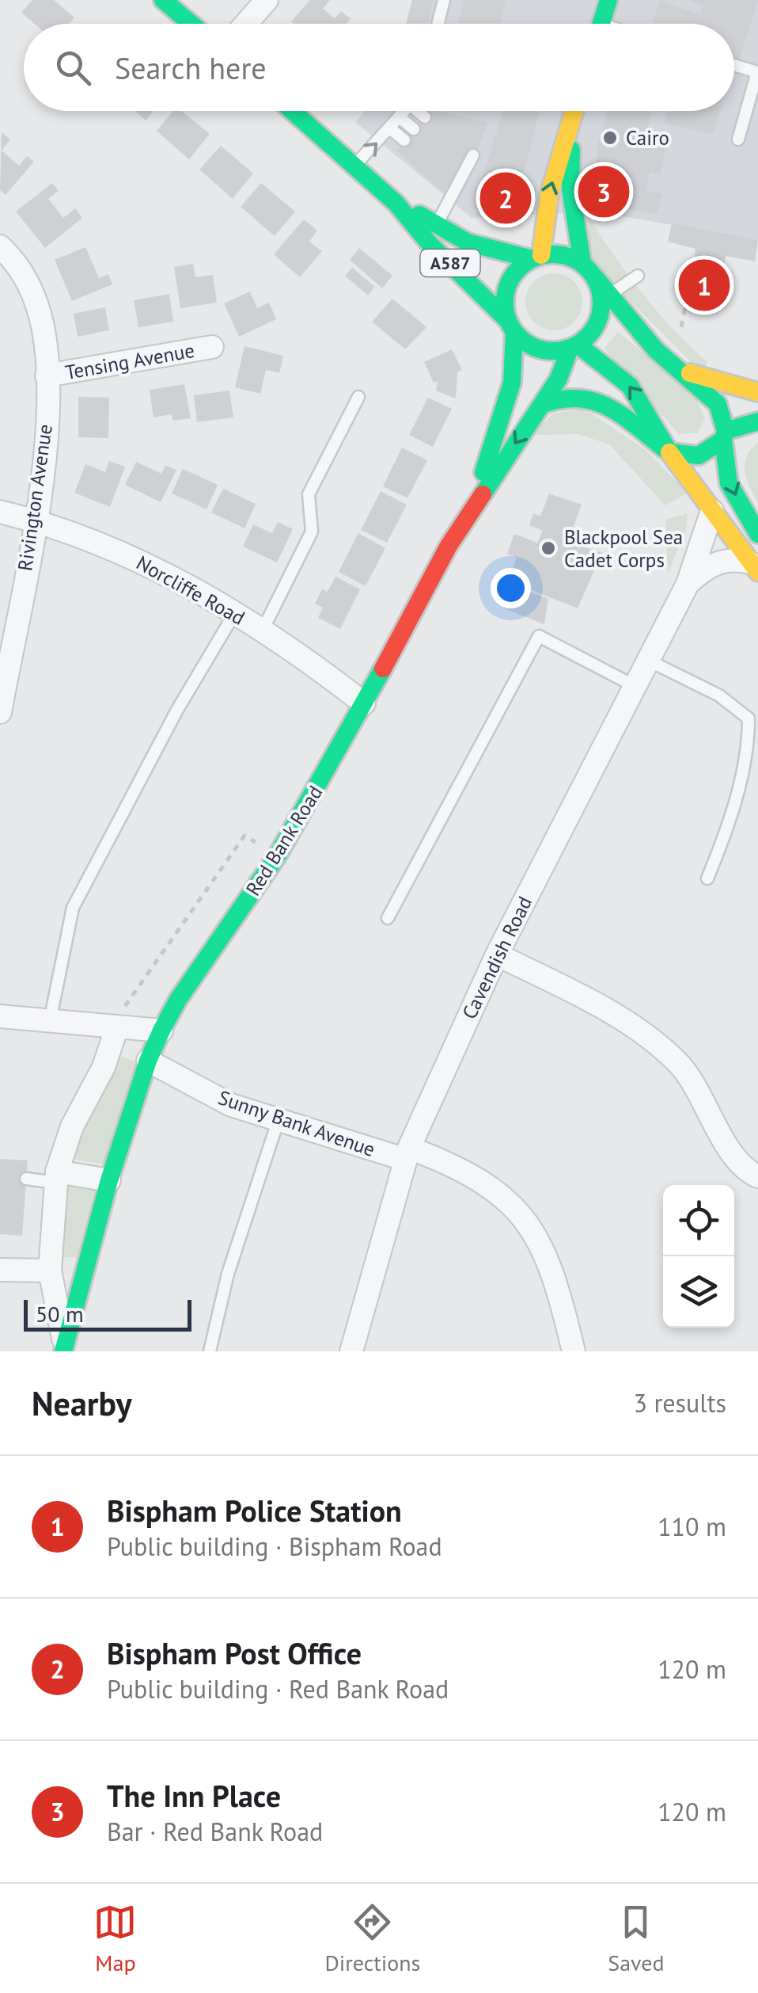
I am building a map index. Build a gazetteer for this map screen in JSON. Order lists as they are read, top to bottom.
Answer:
{
  "streets": {
    "street": [
      "A587",
      "Tensing Avenue",
      "Rivington Avenue",
      "Norcliffe Road",
      "Red Bank Road",
      "Cavendish Road",
      "Sunny Bank Avenue"
    ]
  },
  "crossings": [
    ["A587", "Red Bank Road"],
    ["Tensing Avenue", "Rivington Avenue"],
    ["Rivington Avenue", "Norcliffe Road"],
    ["Norcliffe Road", "Red Bank Road"],
    ["Red Bank Road", "Sunny Bank Avenue"],
    ["Cavendish Road", "Sunny Bank Avenue"]
  ],
  "places": ["Cairo", "Blackpool Sea Cadet Corps"],
  "scale_bar": "50 m",
  "page": {
    "search": "Search here",
    "pins": ["3", "2", "1"],
    "scale": "50 m",
    "heading": ["Nearby", "3 results"],
    "list": [
      {
        "mark": "1",
        "name": "Bispham Police Station",
        "note": "Public building · Bispham Road",
        "value": "110 m"
      },
      {
        "mark": "2",
        "name": "Bispham Post Office",
        "note": "Public building · Red Bank Road",
        "value": "120 m"
      },
      {
        "mark": "3",
        "name": "The Inn Place",
        "note": "Bar · Red Bank Road",
        "value": "120 m"
      }
    ],
    "nav": ["Map", "Directions", "Saved"]
  }
}
